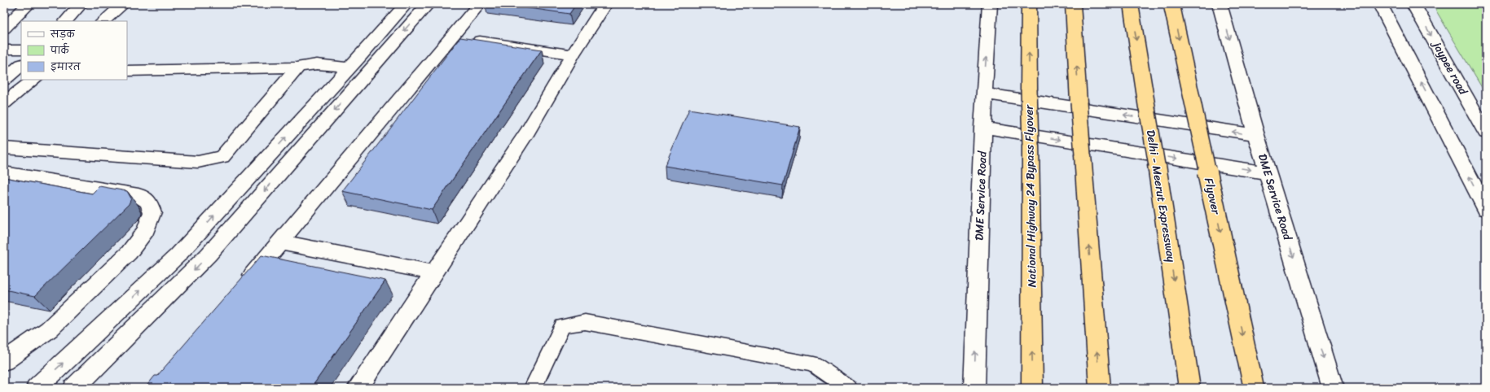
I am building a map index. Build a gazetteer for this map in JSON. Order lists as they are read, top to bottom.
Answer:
{
  "streets": {
    "highway": ["National Highway 24 Bypass Flyover", "Delhi - Meerut Expressway", "Flyover"],
    "street": ["jaypee road", "DME Service Road"]
  },
  "legend": ["सड़क", "पार्क", "इमारत"]
}
